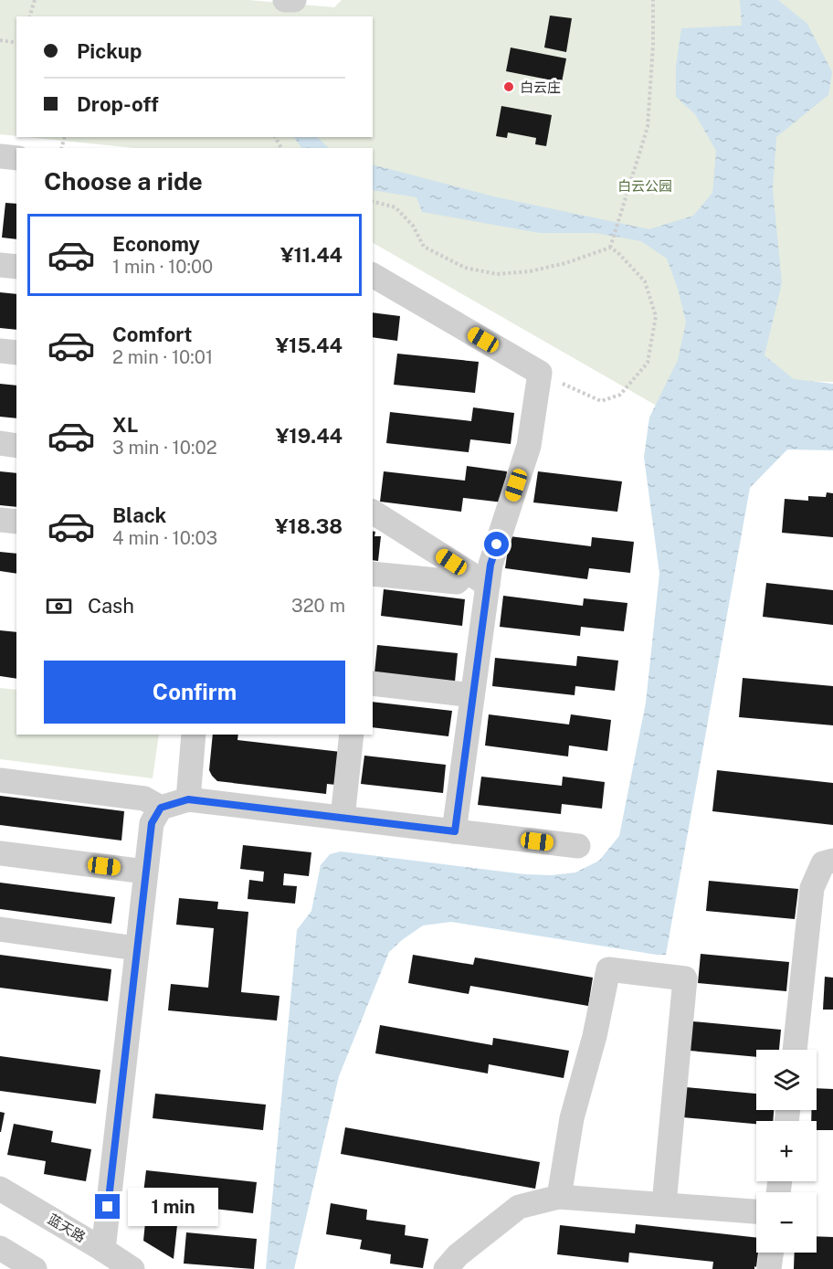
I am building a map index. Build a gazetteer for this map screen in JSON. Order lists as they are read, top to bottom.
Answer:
{
  "streets": {
    "street": ["蓝天路"]
  },
  "parks": ["白云公园"],
  "places": ["白云庄"],
  "page": {
    "banner": ["Pickup", "Drop-off"],
    "heading": "Choose a ride",
    "list": [
      {
        "name": "Economy",
        "note": "1 min · 10:00",
        "value": "¥11.44"
      },
      {
        "name": "Comfort",
        "note": "2 min · 10:01",
        "value": "¥15.44"
      },
      {
        "name": "XL",
        "note": "3 min · 10:02",
        "value": "¥19.44"
      },
      {
        "name": "Black",
        "note": "4 min · 10:03",
        "value": "¥18.38"
      }
    ],
    "pay": ["Cash", "320 m"],
    "buttons": "Confirm",
    "map_buttons": ["+", "−"],
    "bubble": "1 min"
  }
}
